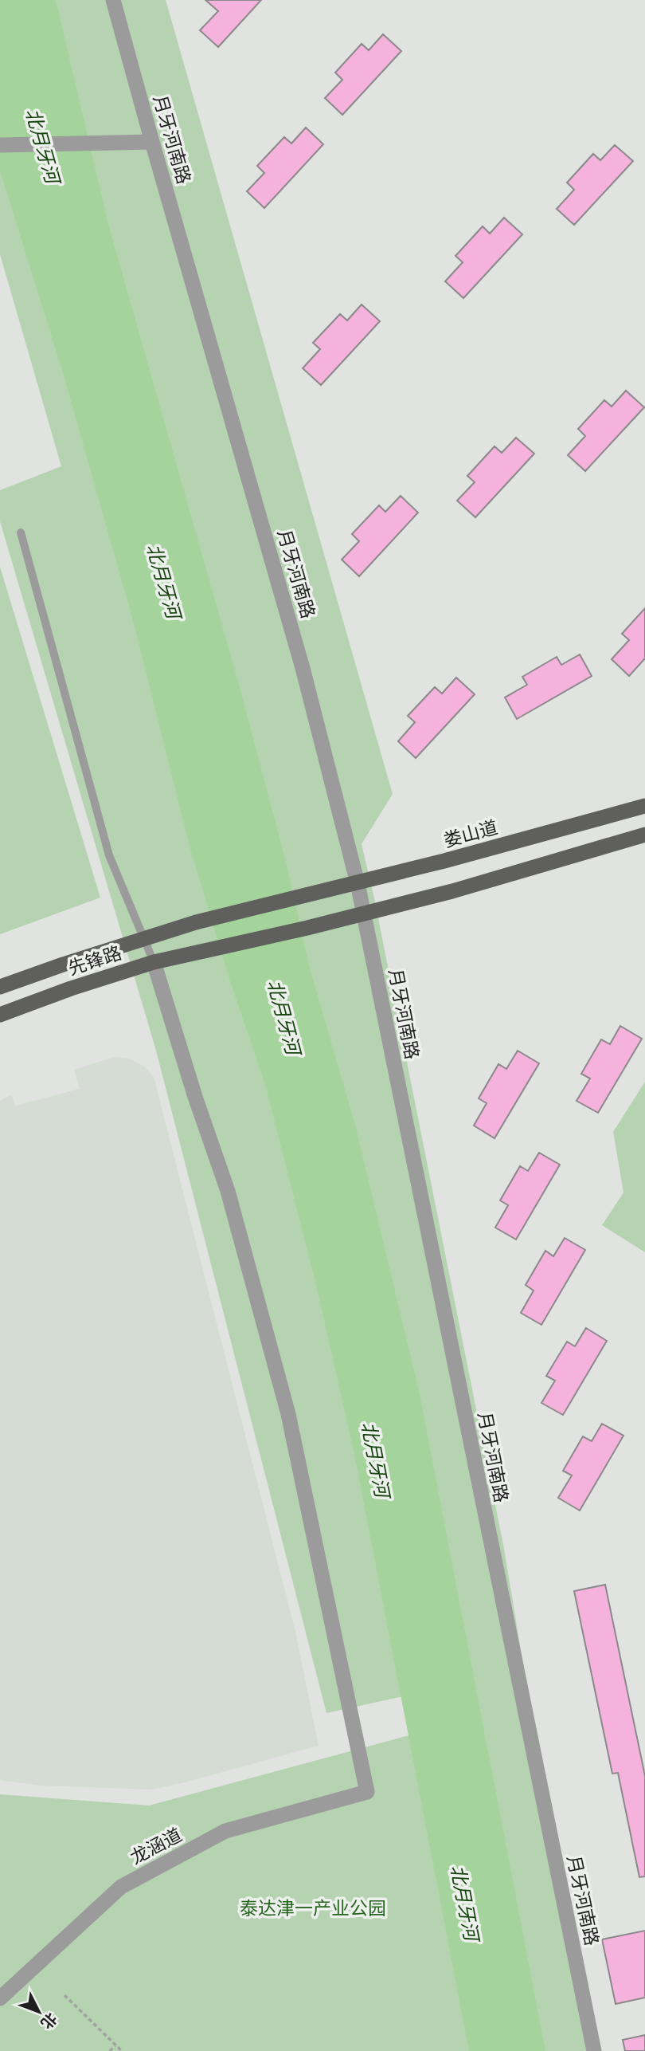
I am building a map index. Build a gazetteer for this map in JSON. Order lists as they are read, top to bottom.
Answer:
{
  "streets": {
    "main road": ["娄山道", "先锋路"],
    "street": ["月牙河南路", "龙涵道"]
  },
  "crossings": [
    ["月牙河南路", "娄山道"],
    ["月牙河南路", "先锋路"],
    ["娄山道", "先锋路"],
    ["先锋路", "龙涵道"]
  ],
  "water": ["北月牙河"],
  "parks": ["泰达津一产业公园"],
  "north": "bottom right"
}
